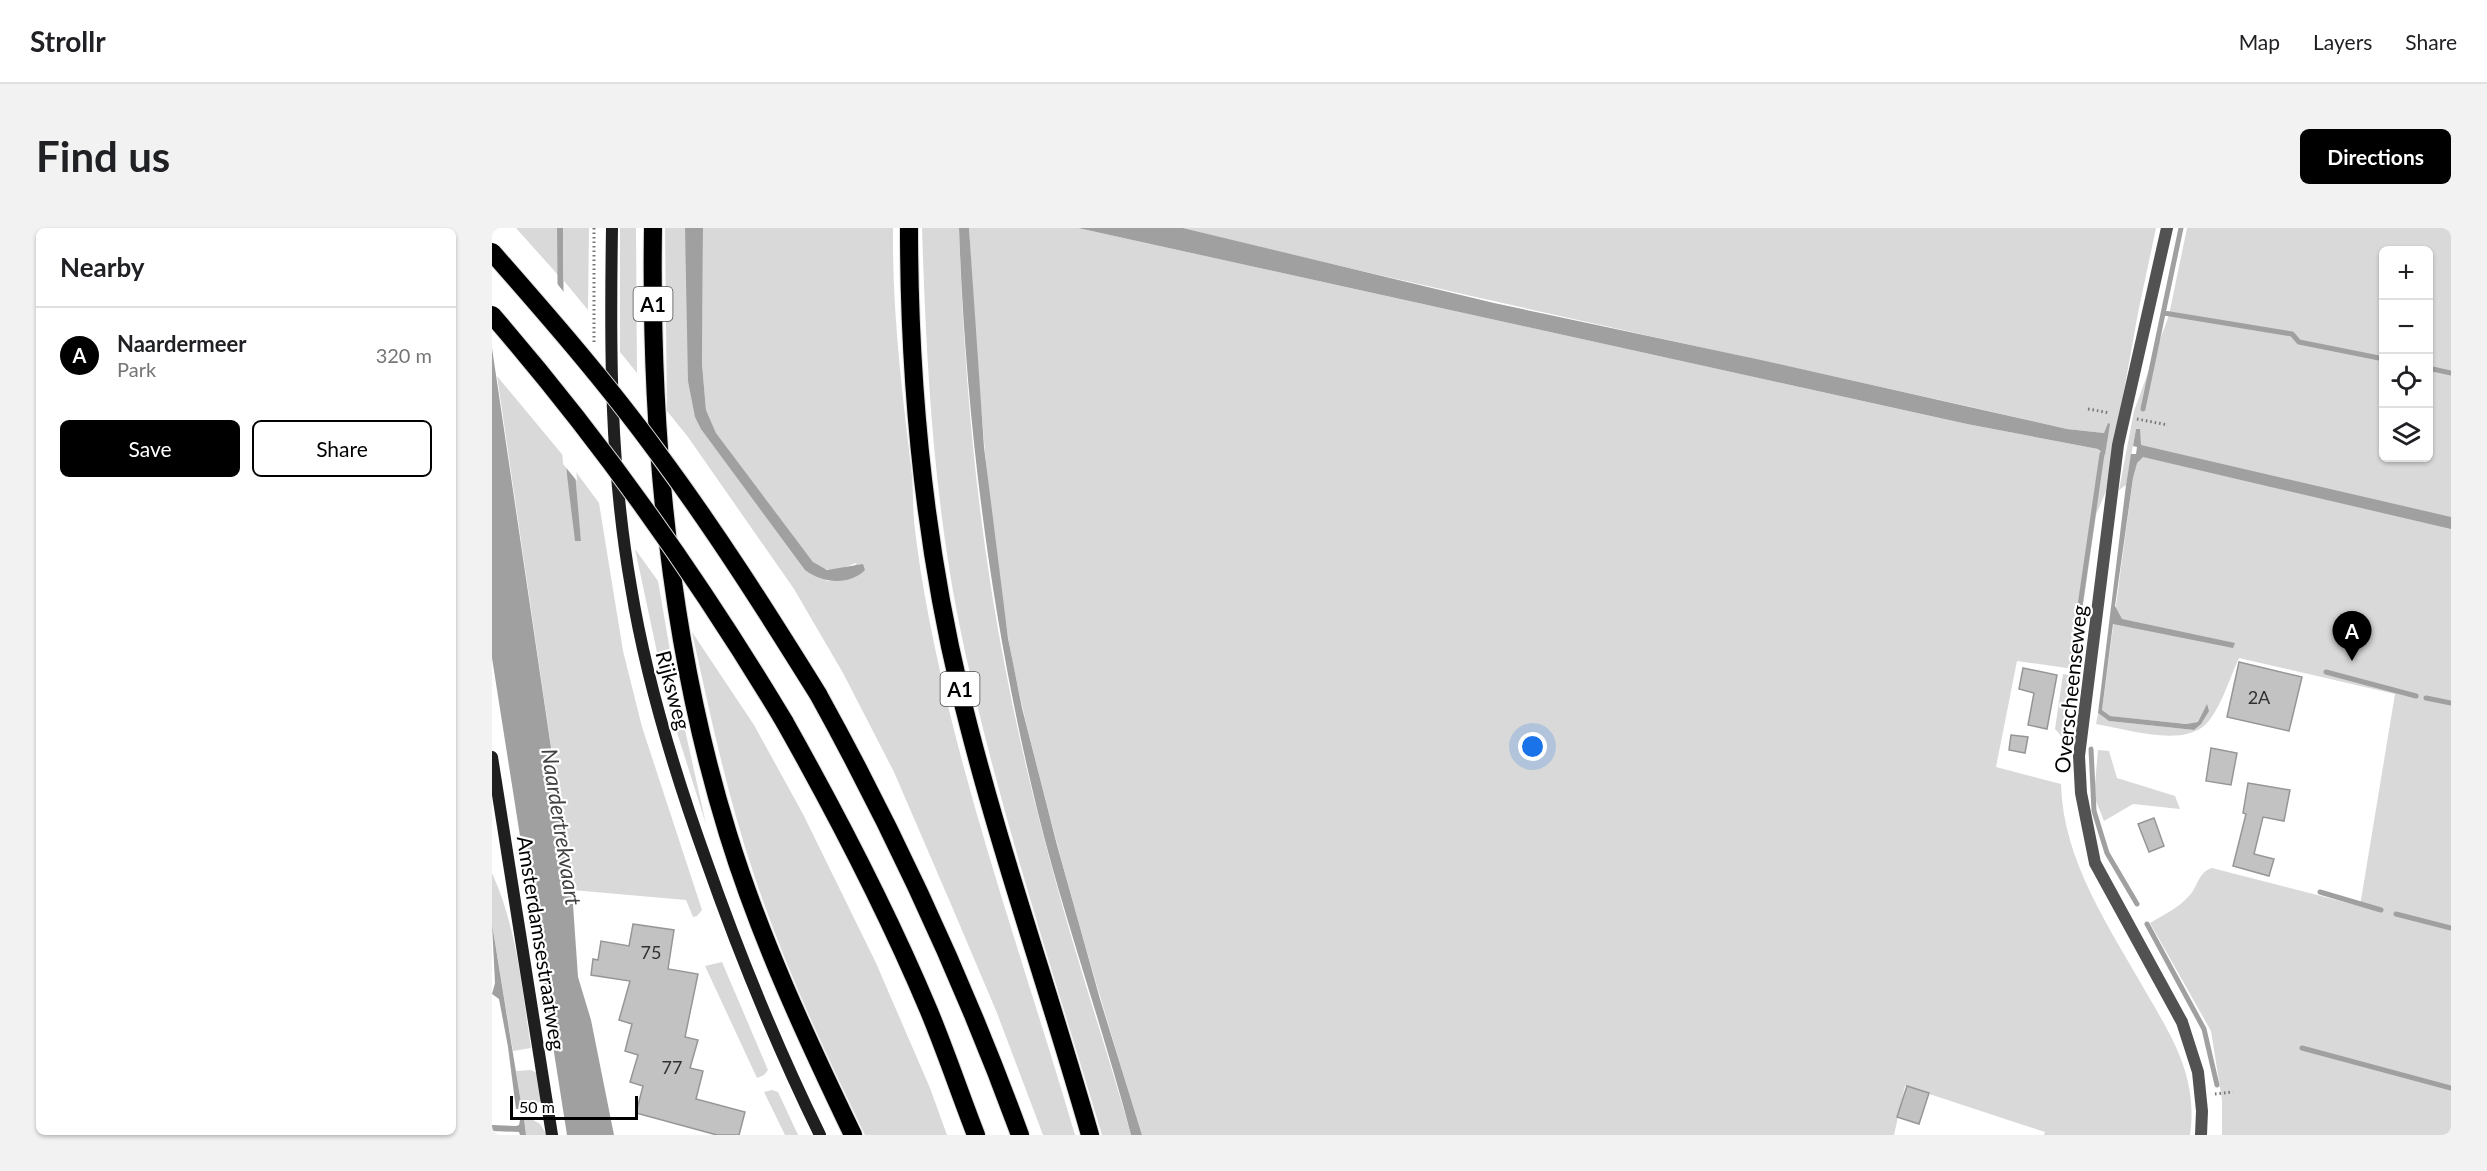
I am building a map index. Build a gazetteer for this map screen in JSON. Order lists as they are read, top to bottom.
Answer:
{
  "streets": {
    "highway": ["A1"],
    "main road": ["Rijksweg", "Amsterdamsestraatweg"],
    "street": ["Overscheenseweg"]
  },
  "water": ["Naardertrekvaart"],
  "house_numbers": ["2A", "75", "77"],
  "scale_bar": "50 m",
  "page": {
    "header": "Strollr",
    "nav": ["Map", "Layers", "Share"],
    "buttons": [
      "Directions",
      ["Save", "Share"]
    ],
    "title": "Find us",
    "heading": "Nearby",
    "map_buttons": ["+", "−"],
    "list": [
      {
        "mark": "A",
        "name": "Naardermeer",
        "note": "Park",
        "value": "320 m"
      }
    ],
    "pins": "A",
    "scale": "50 m"
  }
}
